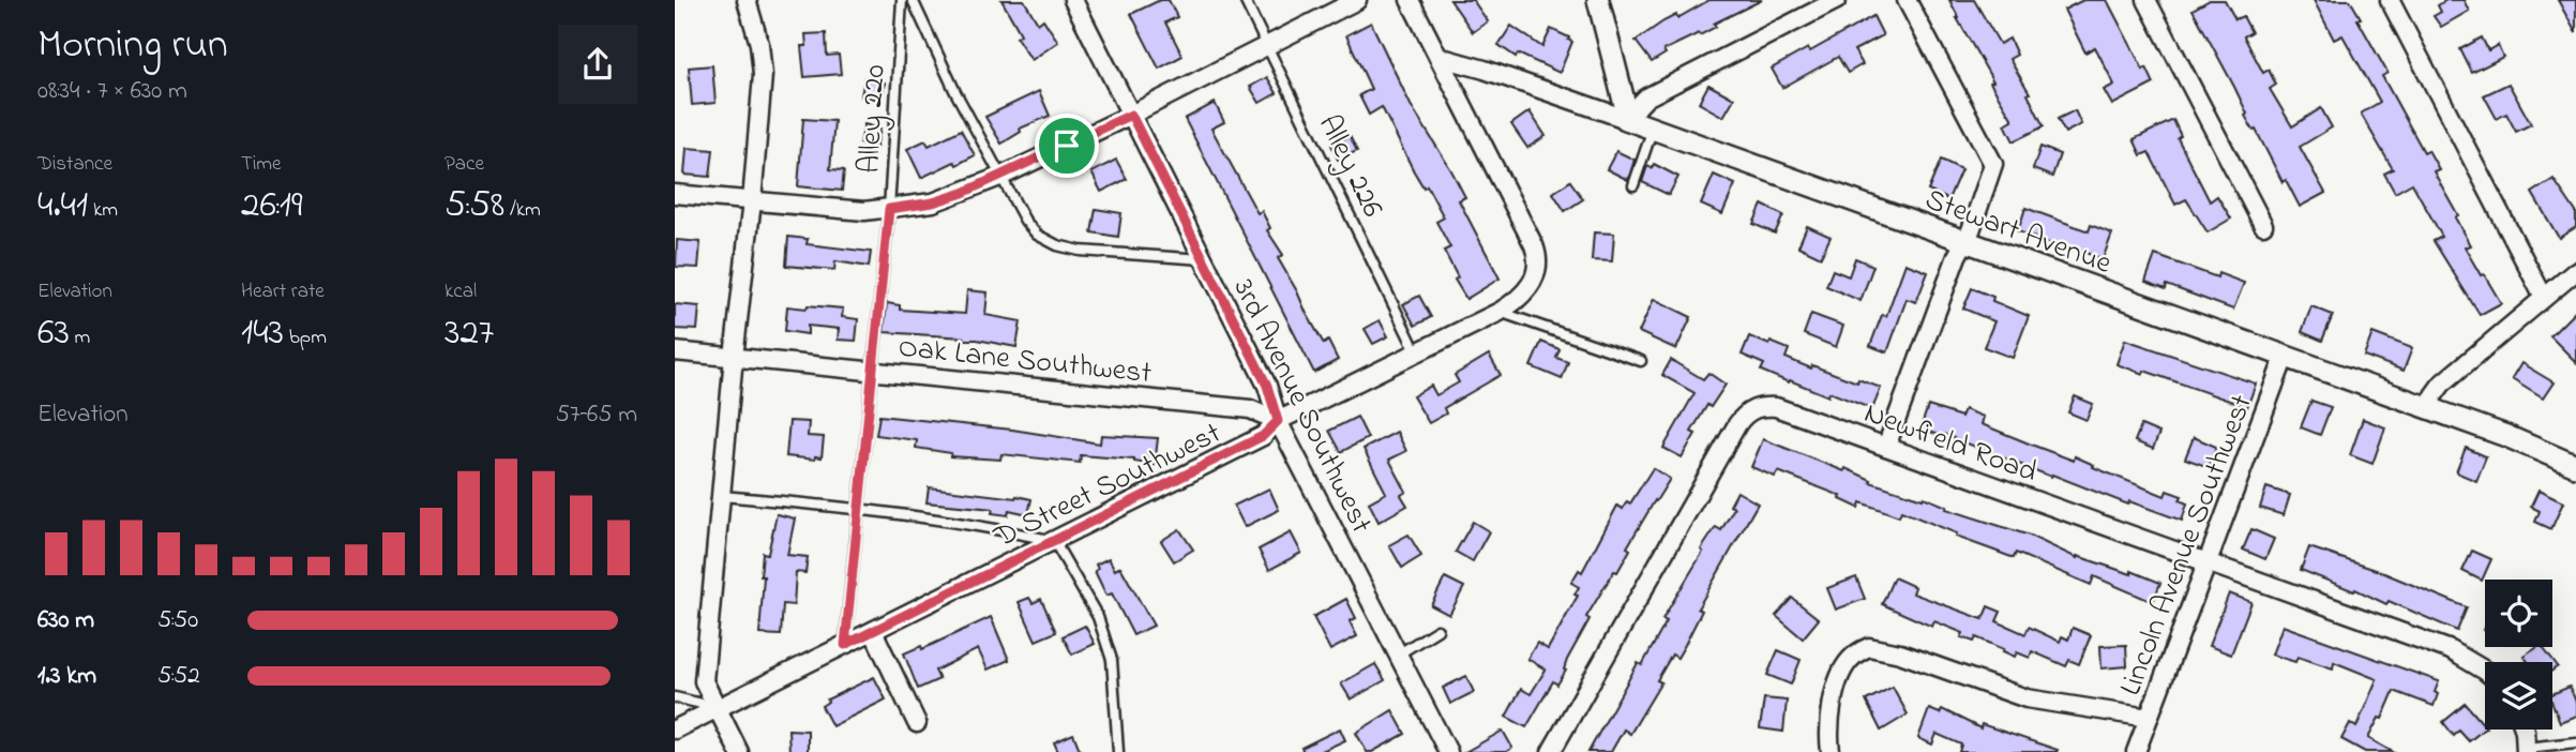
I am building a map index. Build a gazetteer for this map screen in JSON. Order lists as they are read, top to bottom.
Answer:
{
  "streets": {
    "street": [
      "Stewart Avenue",
      "Oak Lane Southwest",
      "3rd Avenue Southwest",
      "Newfield Road",
      "D Street Southwest",
      "Lincoln Avenue Southwest"
    ],
    "lane": ["Alley 220", "Alley 226"]
  },
  "crossings": [
    ["Alley 220", "Oak Lane Southwest"],
    ["Alley 220", "D Street Southwest"],
    ["Alley 226", "D Street Southwest"],
    ["Stewart Avenue", "D Street Southwest"],
    ["Stewart Avenue", "Lincoln Avenue Southwest"],
    ["Oak Lane Southwest", "3rd Avenue Southwest"],
    ["Oak Lane Southwest", "D Street Southwest"],
    ["3rd Avenue Southwest", "D Street Southwest"],
    ["Newfield Road", "Lincoln Avenue Southwest"]
  ],
  "page": {
    "heading": ["Morning run", "08:34 · 7 × 630 m"],
    "stats": [
      ["Distance", "4.41 km"],
      ["Time", "26:19"],
      ["Pace", "5:58 /km"],
      ["Elevation", "63 m"],
      ["Heart rate", "143 bpm"],
      ["kcal", "327"]
    ],
    "chart": ["Elevation", "57–65 m"],
    "list": [
      {
        "name": "630 m",
        "note": "5:50"
      },
      {
        "name": "1.3 km",
        "note": "5:52"
      }
    ]
  }
}
